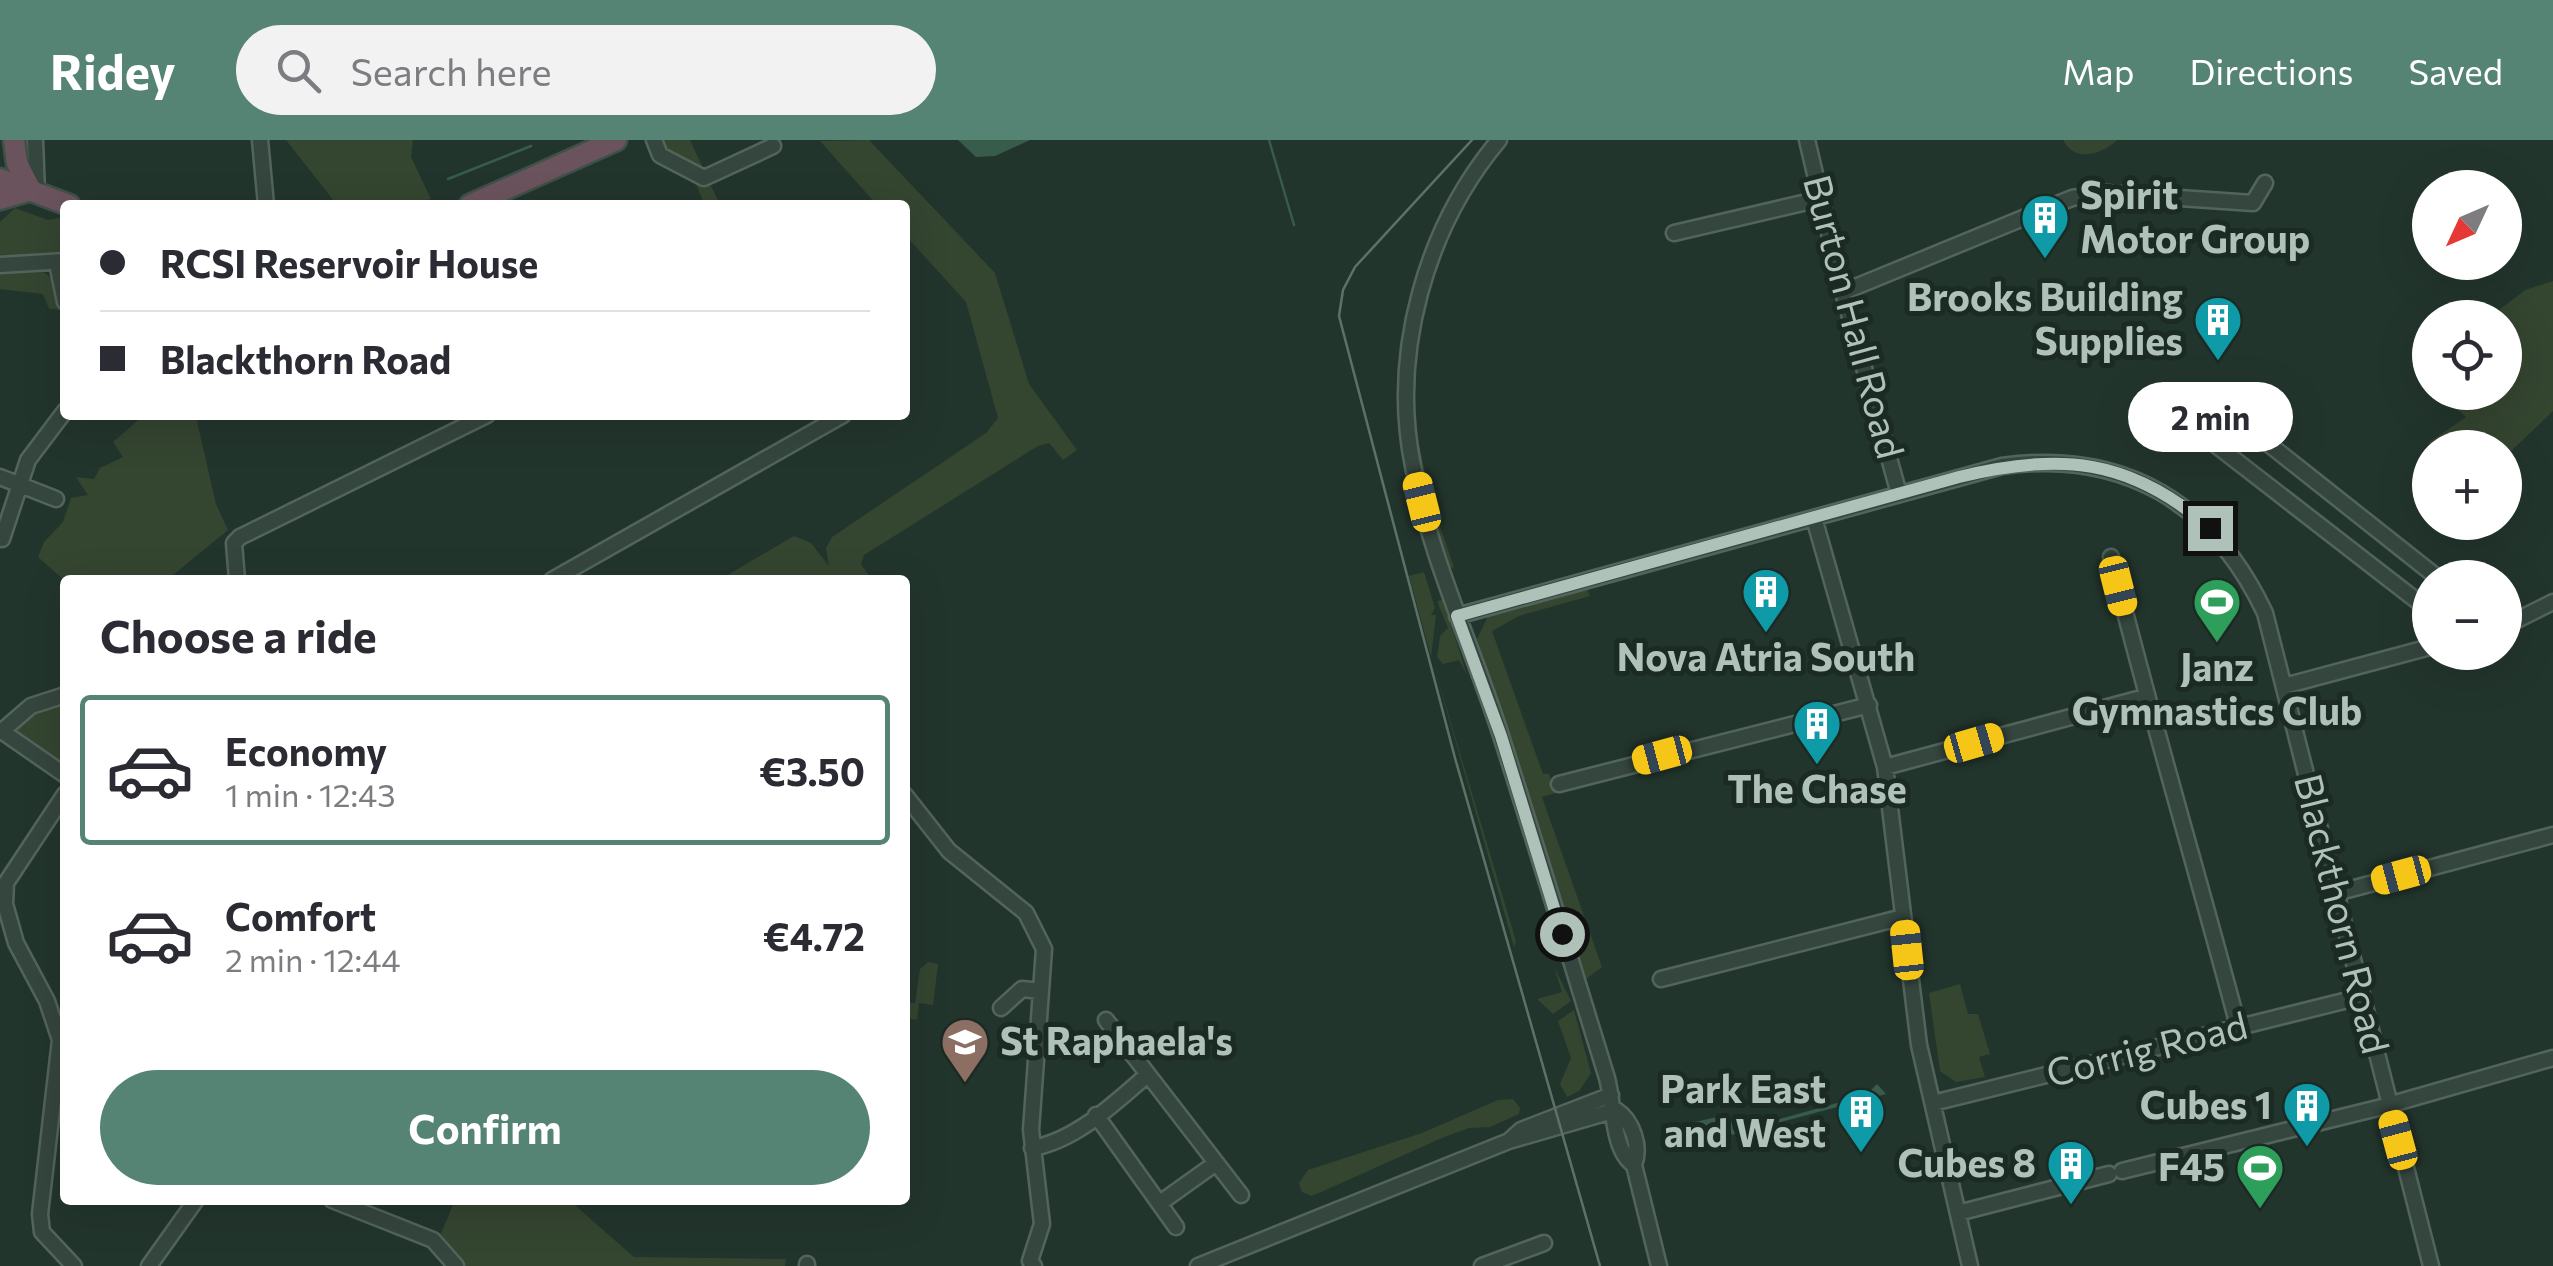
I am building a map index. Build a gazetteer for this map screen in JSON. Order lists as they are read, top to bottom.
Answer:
{
  "streets": {
    "street": ["Burton Hall Road", "Blackthorn Road", "Corrig Road"]
  },
  "crossings": [
    ["Burton Hall Road", "Blackthorn Road"],
    ["Blackthorn Road", "Corrig Road"]
  ],
  "places": {
    "building": [
      "Spirit Motor Group",
      "Brooks Building Supplies",
      "Nova Atria South",
      "The Chase",
      "Cubes 1",
      "Park East and West",
      "Cubes 8"
    ],
    "sports": ["Janz Gymnastics Club", "F45"],
    "school or university": ["St Raphaela's"]
  },
  "north": "bottom left",
  "page": {
    "header": "Ridey",
    "search": "Search here",
    "nav": ["Map", "Directions", "Saved"],
    "map_buttons": ["+", "−"],
    "banner": ["RCSI Reservoir House", "Blackthorn Road"],
    "bubble": "2 min",
    "heading": "Choose a ride",
    "list": [
      {
        "name": "Economy",
        "note": "1 min · 12:43",
        "value": "€3.50"
      },
      {
        "name": "Comfort",
        "note": "2 min · 12:44",
        "value": "€4.72"
      }
    ],
    "buttons": "Confirm"
  }
}
